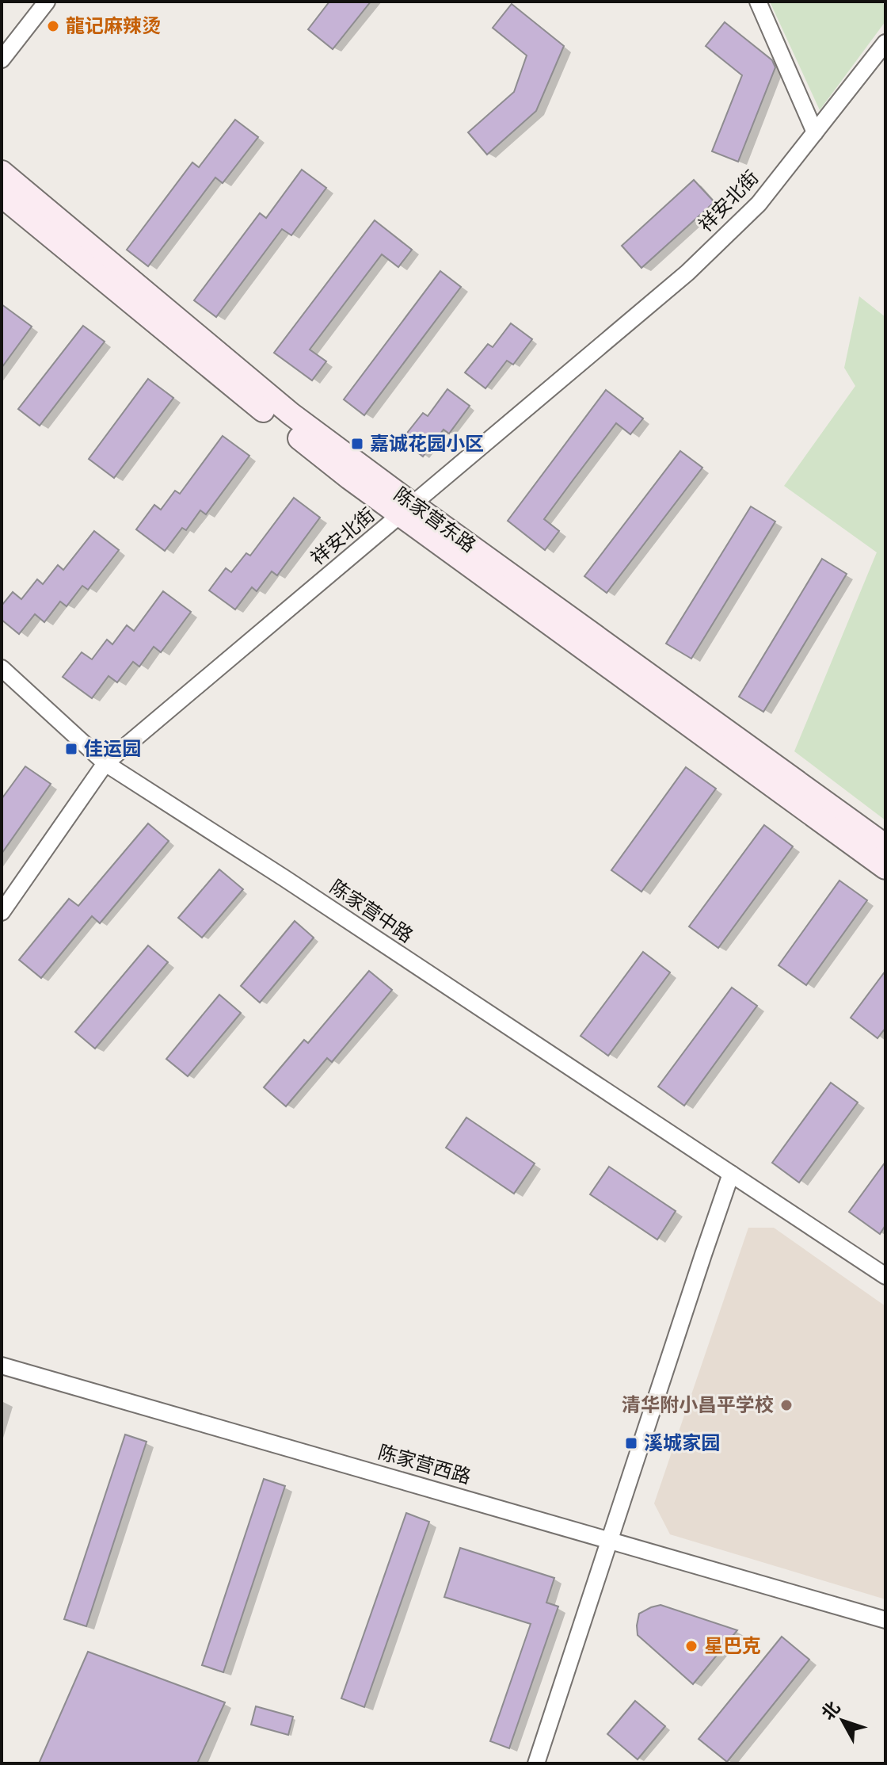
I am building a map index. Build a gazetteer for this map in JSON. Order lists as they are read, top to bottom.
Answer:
{
  "streets": {
    "street": [
      "祥安北街",
      "陈家营东路",
      "陈家营中路",
      "陈家营西路"
    ]
  },
  "crossings": [
    ["祥安北街", "陈家营东路"],
    ["祥安北街", "陈家营中路"]
  ],
  "places": {
    "other": ["龍记麻辣烫", "清华附小昌平学校", "星巴克"],
    "transit": ["嘉诚花园小区", "佳运园", "溪城家园"]
  },
  "north": "top left"
}
